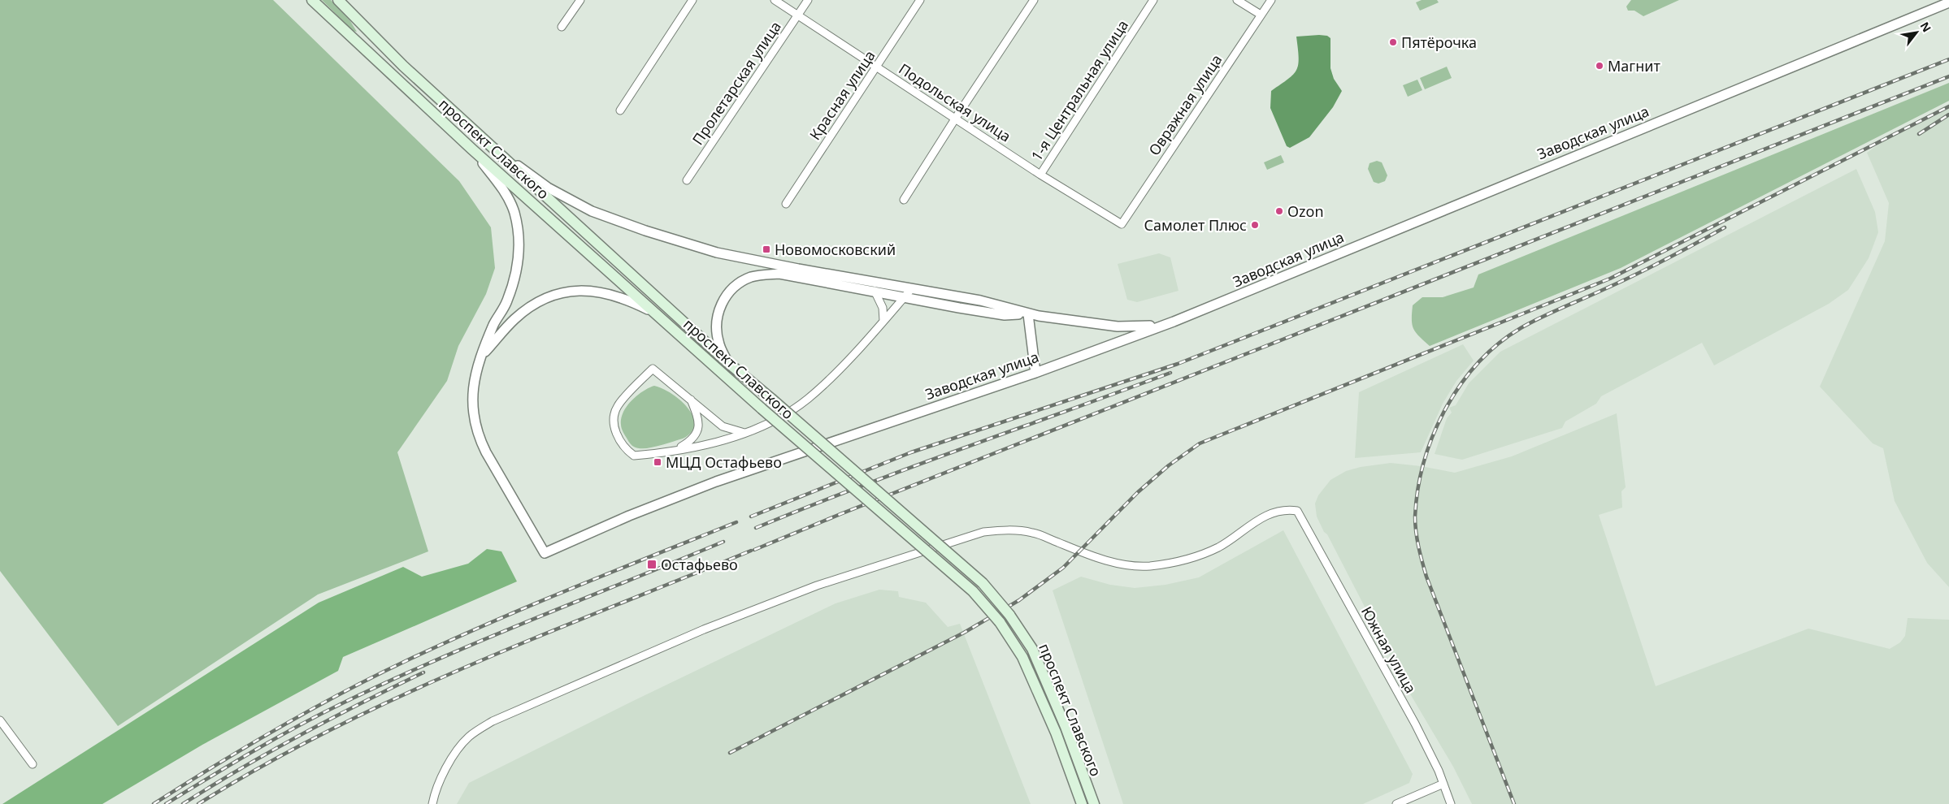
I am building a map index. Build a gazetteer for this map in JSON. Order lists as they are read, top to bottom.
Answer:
{
  "streets": {
    "main road": ["проспект Славского"],
    "street": [
      "Пролетарская улица",
      "1-я Центральная улица",
      "Красная улица",
      "Подольская улица",
      "Овражная улица",
      "Заводская улица",
      "Южная улица"
    ]
  },
  "crossings": [
    ["Пролетарская улица", "Подольская улица"],
    ["1-я Центральная улица", "Подольская улица"],
    ["Красная улица", "Подольская улица"],
    ["Подольская улица", "Овражная улица"]
  ],
  "places": {
    "other": [
      "Пятёрочка",
      "Магнит",
      "Ozon",
      "Самолет Плюс"
    ],
    "transit": ["Новомосковский", "МЦД Остафьево", "Остафьево"]
  },
  "north": "top right"
}
